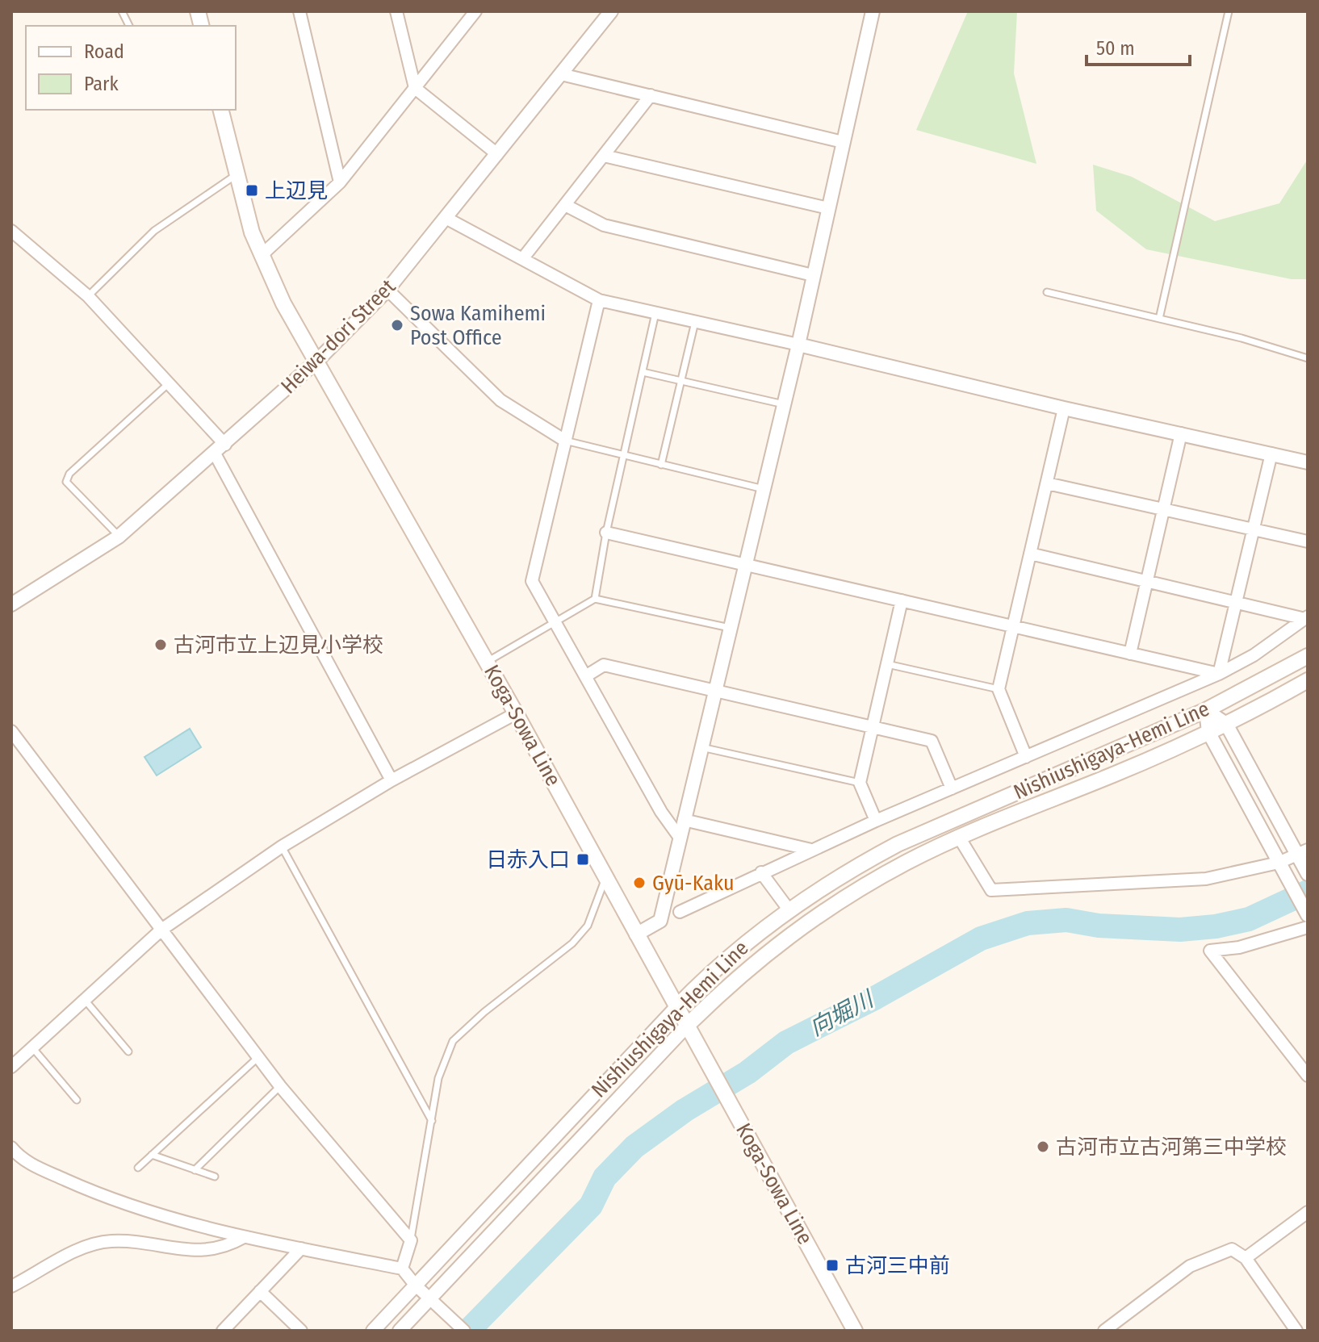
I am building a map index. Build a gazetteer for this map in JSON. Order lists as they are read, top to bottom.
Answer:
{
  "streets": {
    "main road": ["Koga-Sowa Line", "Nishiushigaya-Hemi Line"],
    "street": ["Heiwa-dori Street"]
  },
  "crossings": [
    ["Heiwa-dori Street", "Koga-Sowa Line"],
    ["Koga-Sowa Line", "Nishiushigaya-Hemi Line"]
  ],
  "water": ["向堀川"],
  "places": {
    "transit": ["上辺見", "日赤入口", "古河三中前"],
    "other": [
      "Sowa Kamihemi Post Office",
      "古河市立上辺見小学校",
      "Gyū-Kaku",
      "古河市立古河第三中学校"
    ]
  },
  "legend": ["Road", "Park"],
  "scale_bar": "50 m"
}
